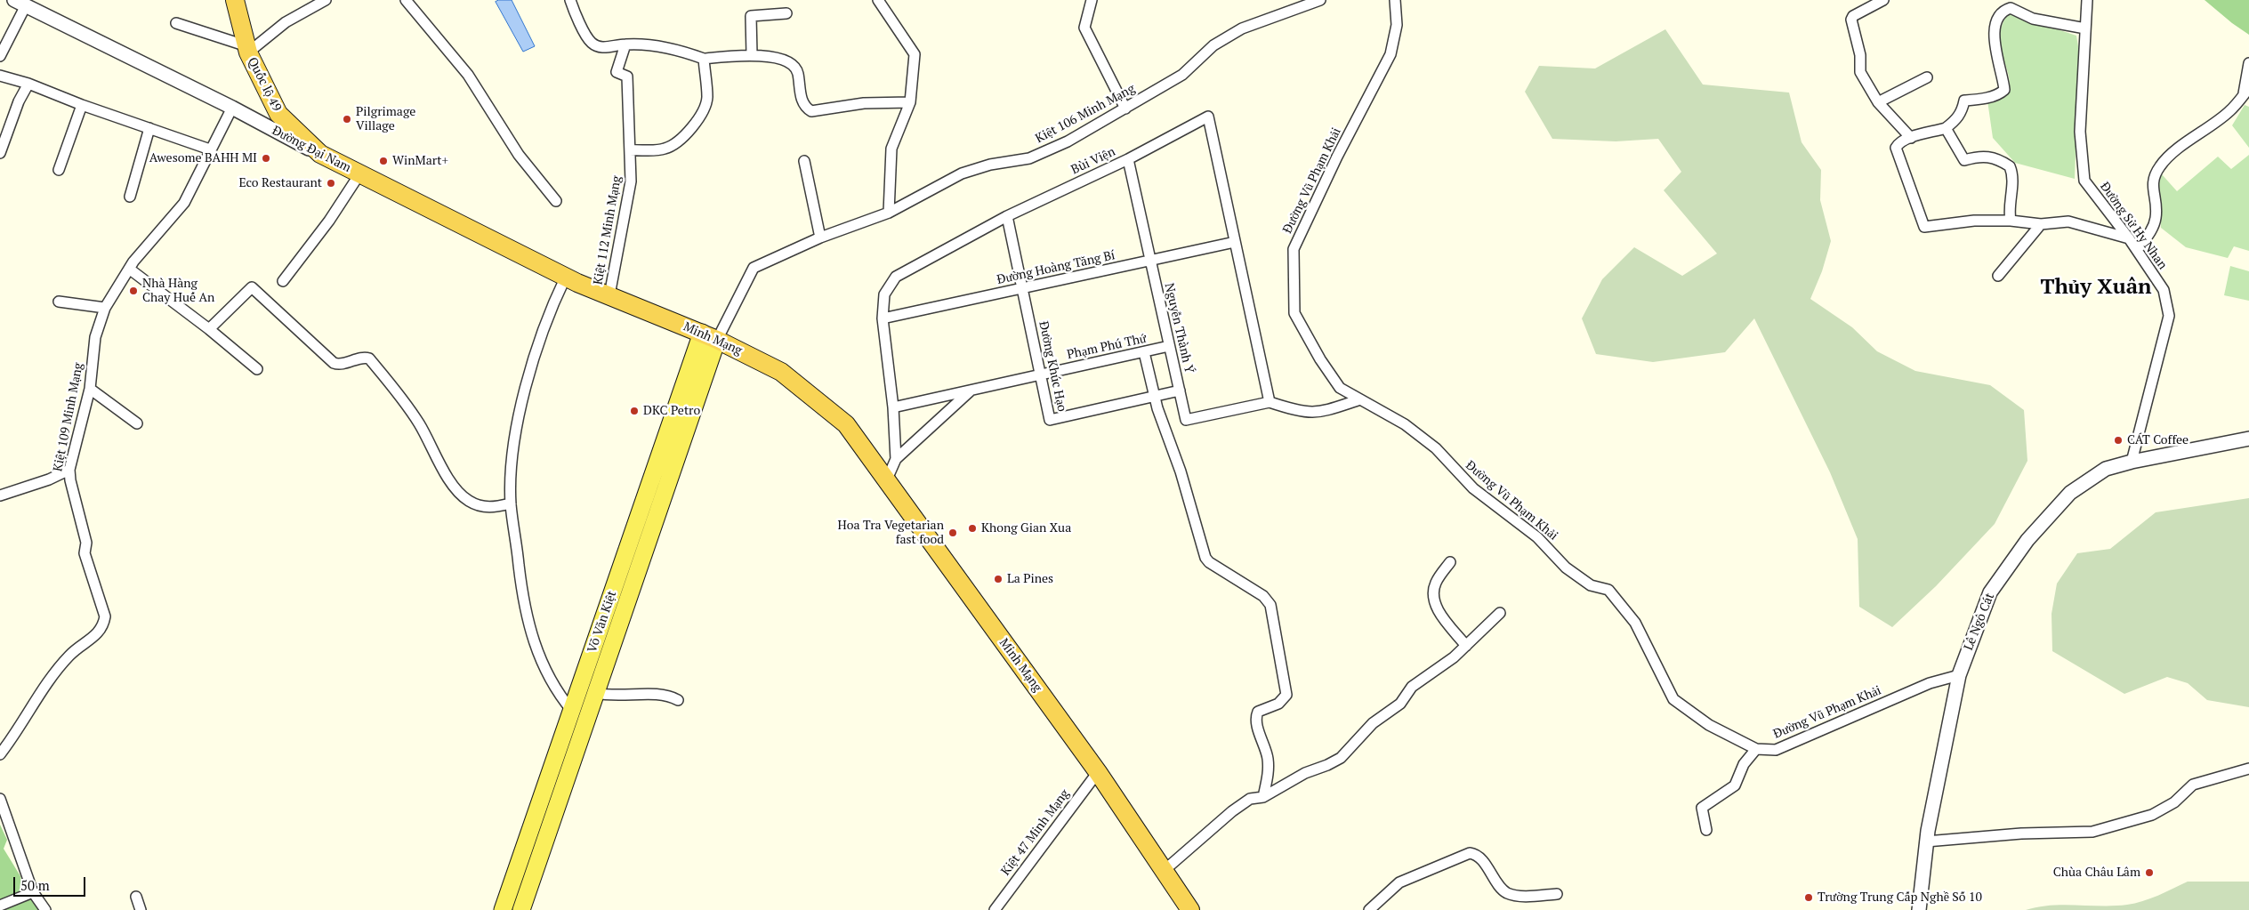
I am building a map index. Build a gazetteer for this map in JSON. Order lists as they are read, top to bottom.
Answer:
{
  "streets": {
    "highway": ["Quốc lộ 49", "Đường Đại Nam", "Minh Mạng"],
    "main road": ["Võ Văn Kiệt"],
    "street": [
      "Kiệt 106 Minh Mạng",
      "Bùi Viện",
      "Đường Vũ Phạm Khải",
      "Đường Sử Hy Nhan",
      "Kiệt 112 Minh Mạng",
      "Đường Hoàng Tăng Bí",
      "Nguyễn Thành Ý",
      "Phạm Phú Thứ",
      "Đường Khúc Hạo",
      "Kiệt 109 Minh Mạng",
      "Lê Ngô Cát",
      "Kiệt 47 Minh Mạng"
    ]
  },
  "crossings": [
    ["Quốc lộ 49", "Đường Đại Nam"],
    ["Kiệt 106 Minh Mạng", "Minh Mạng"],
    ["Kiệt 106 Minh Mạng", "Võ Văn Kiệt"],
    ["Đường Đại Nam", "Kiệt 112 Minh Mạng"],
    ["Đường Đại Nam", "Minh Mạng"],
    ["Đường Đại Nam", "Kiệt 109 Minh Mạng"],
    ["Bùi Viện", "Đường Hoàng Tăng Bí"],
    ["Bùi Viện", "Nguyễn Thành Ý"],
    ["Bùi Viện", "Phạm Phú Thứ"],
    ["Bùi Viện", "Đường Khúc Hạo"],
    ["Đường Vũ Phạm Khải", "Lê Ngô Cát"],
    ["Đường Sử Hy Nhan", "Lê Ngô Cát"],
    ["Kiệt 112 Minh Mạng", "Minh Mạng"],
    ["Đường Hoàng Tăng Bí", "Nguyễn Thành Ý"],
    ["Đường Hoàng Tăng Bí", "Đường Khúc Hạo"],
    ["Nguyễn Thành Ý", "Phạm Phú Thứ"],
    ["Nguyễn Thành Ý", "Đường Khúc Hạo"],
    ["Minh Mạng", "Võ Văn Kiệt"],
    ["Minh Mạng", "Kiệt 47 Minh Mạng"],
    ["Phạm Phú Thứ", "Đường Khúc Hạo"]
  ],
  "districts": ["Thủy Xuân"],
  "places": [
    "Pilgrimage Village",
    "Awesome BAHH MI",
    "WinMart+",
    "Eco Restaurant",
    "Nhà Hàng Chay Huế An",
    "DKC Petro",
    "CÁT Coffee",
    "Khong Gian Xua",
    "Hoa Tra Vegetarian fast food",
    "La Pines",
    "Chùa Châu Lâm",
    "Trường Trung Cấp Nghề Số 10"
  ],
  "scale_bar": "50 m"
}
